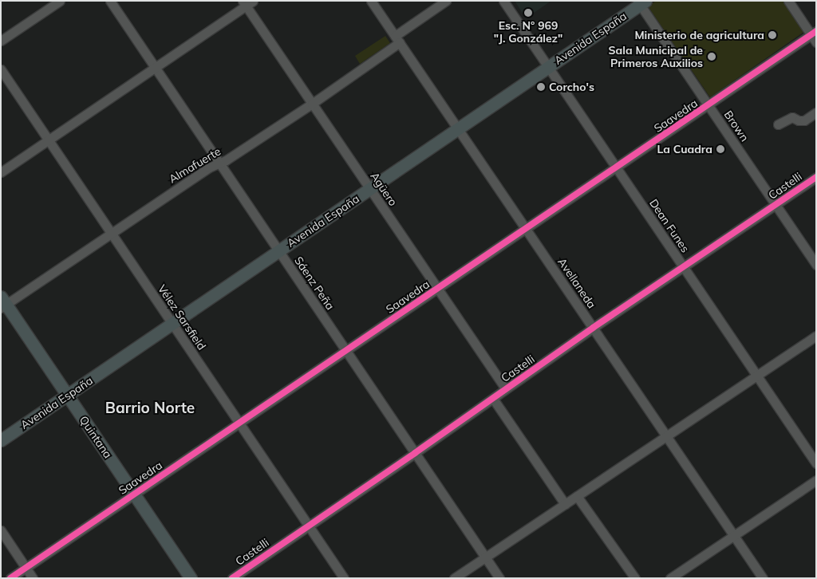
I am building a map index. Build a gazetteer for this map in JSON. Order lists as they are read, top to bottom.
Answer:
{
  "streets": {
    "main road": ["Avenida España", "Quintana"],
    "street": [
      "Saavedra",
      "Brown",
      "Almafuerte",
      "Castelli",
      "Agüero",
      "Dean Funes",
      "Sáenz Peña",
      "Avellaneda",
      "Vélez Sarsfield"
    ]
  },
  "crossings": [
    ["Avenida España", "Brown"],
    ["Avenida España", "Agüero"],
    ["Avenida España", "Dean Funes"],
    ["Avenida España", "Sáenz Peña"],
    ["Avenida España", "Avellaneda"],
    ["Avenida España", "Vélez Sarsfield"],
    ["Avenida España", "Quintana"],
    ["Saavedra", "Brown"],
    ["Saavedra", "Agüero"],
    ["Saavedra", "Dean Funes"],
    ["Saavedra", "Sáenz Peña"],
    ["Saavedra", "Avellaneda"],
    ["Saavedra", "Vélez Sarsfield"],
    ["Saavedra", "Quintana"],
    ["Brown", "Castelli"],
    ["Almafuerte", "Agüero"],
    ["Almafuerte", "Sáenz Peña"],
    ["Almafuerte", "Avellaneda"],
    ["Almafuerte", "Vélez Sarsfield"],
    ["Almafuerte", "Quintana"],
    ["Castelli", "Agüero"],
    ["Castelli", "Dean Funes"],
    ["Castelli", "Sáenz Peña"],
    ["Castelli", "Avellaneda"],
    ["Castelli", "Vélez Sarsfield"]
  ],
  "districts": ["Barrio Norte"],
  "places": [
    "Esc. N° 969 \"J. González\"",
    "Ministerio de agricultura",
    "Sala Municipal de Primeros Auxilios",
    "Corcho's",
    "La Cuadra"
  ]
}
